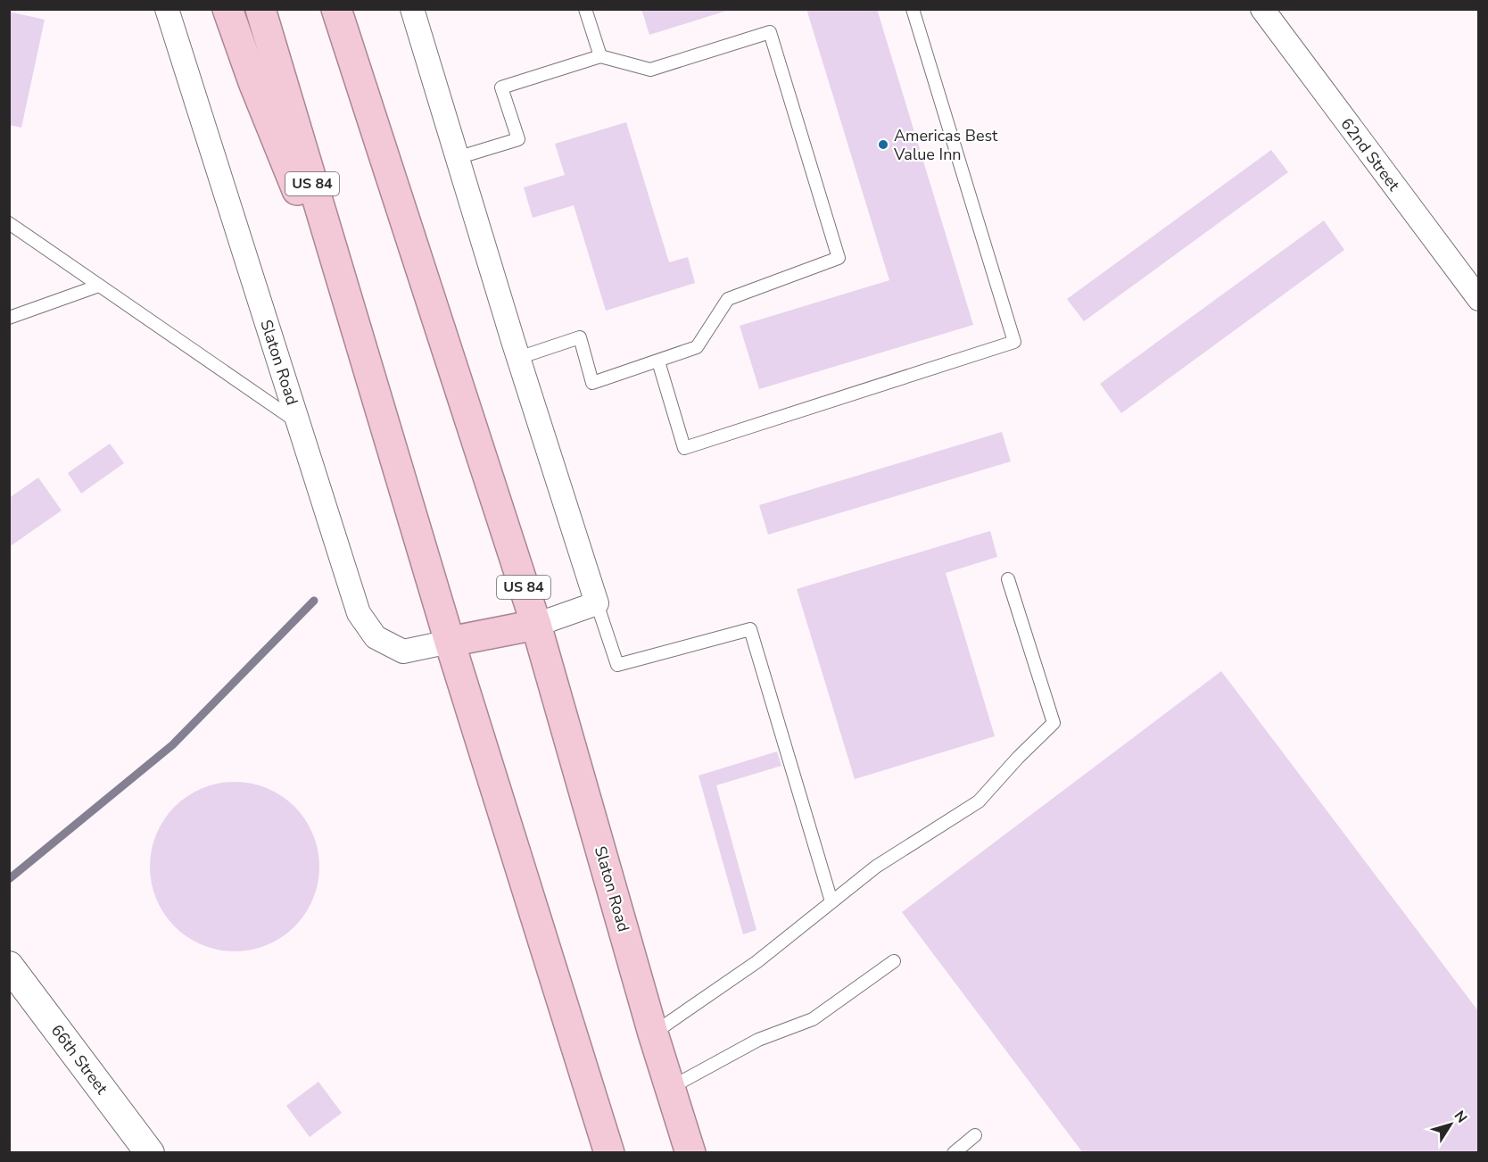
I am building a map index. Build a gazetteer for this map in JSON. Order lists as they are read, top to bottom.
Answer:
{
  "streets": {
    "highway": ["US 84", "Slaton Road"],
    "street": ["62nd Street", "66th Street"]
  },
  "crossings": [
    ["US 84", "Slaton Road"]
  ],
  "places": ["Americas Best Value Inn"],
  "north": "top right"
}
